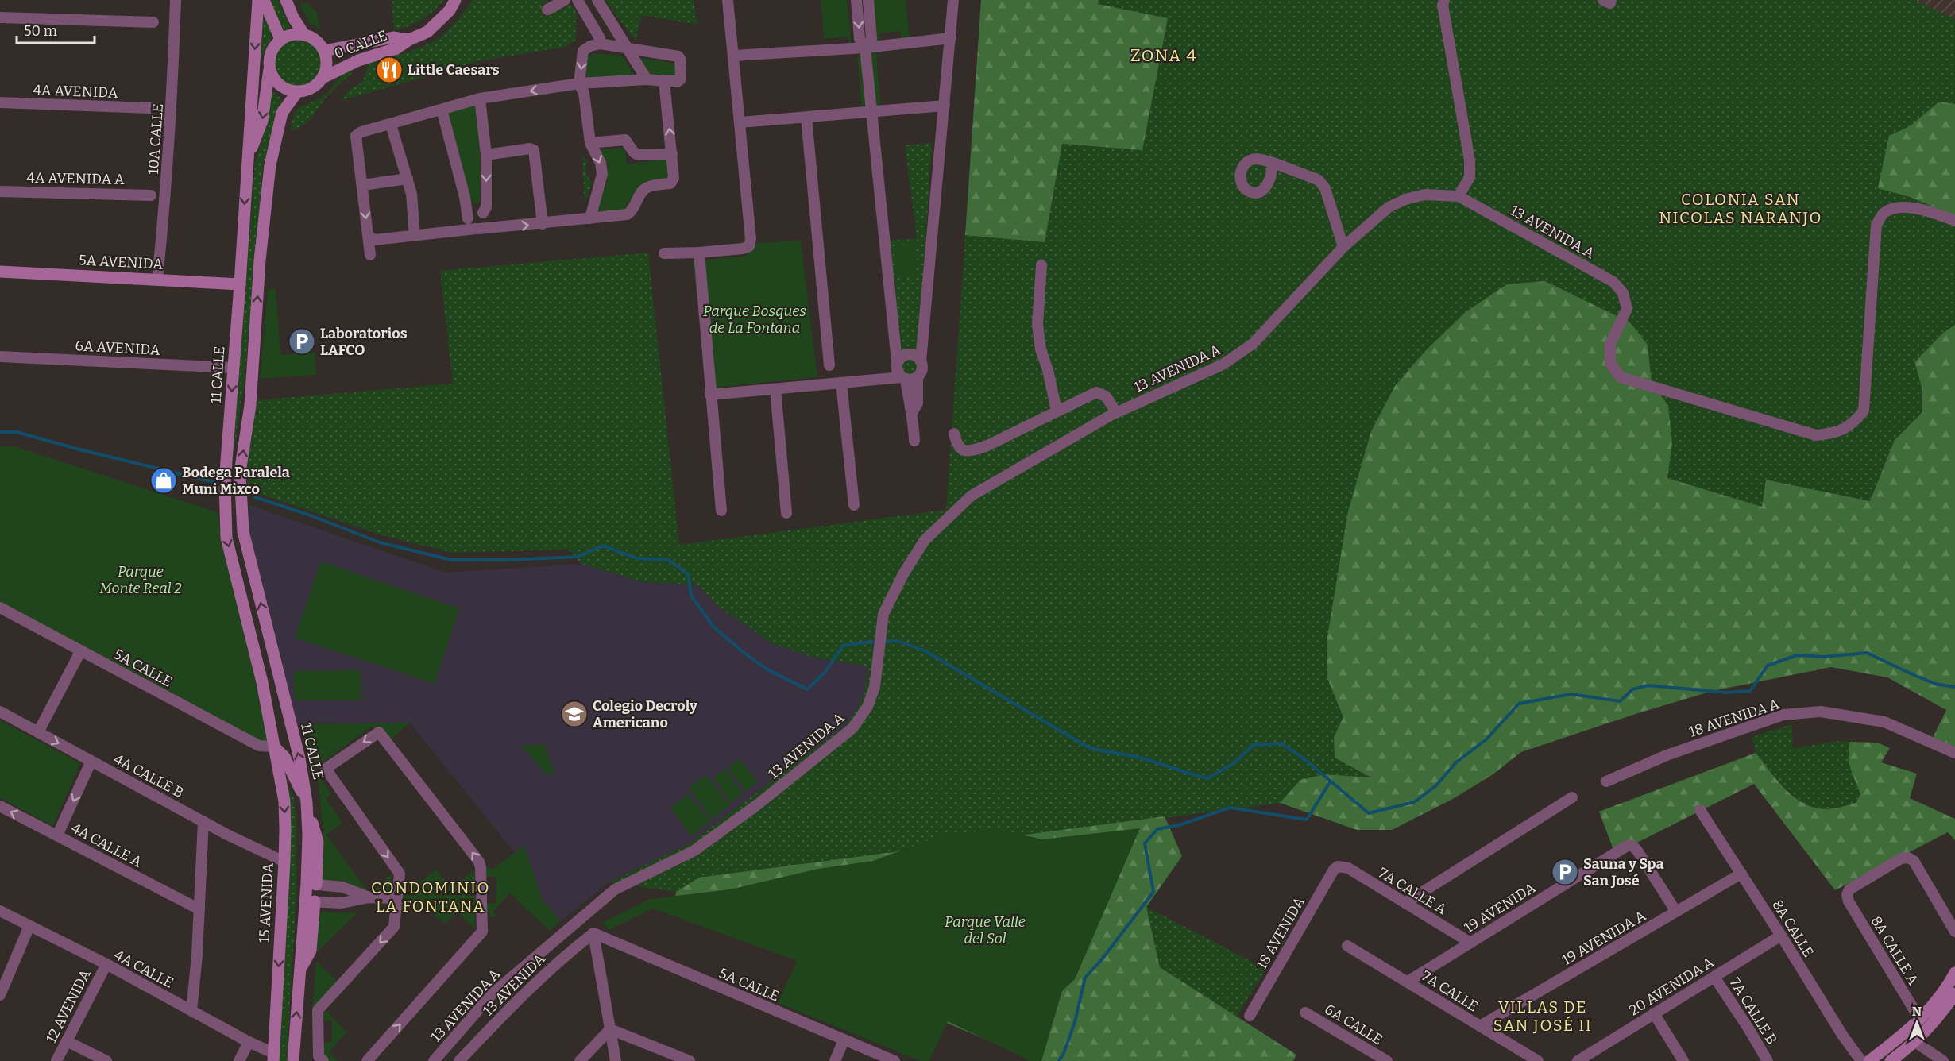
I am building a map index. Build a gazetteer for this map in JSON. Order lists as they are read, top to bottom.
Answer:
{
  "streets": {
    "main road": [
      "0 CALLE",
      "5A AVENIDA",
      "11 CALLE",
      "15 AVENIDA"
    ],
    "street": [
      "4A AVENIDA",
      "10A CALLE",
      "4A AVENIDA A",
      "13 AVENIDA A",
      "6A AVENIDA",
      "5A CALLE",
      "18 AVENIDA A",
      "4A CALLE B",
      "4A CALLE A",
      "7A CALLE A",
      "19 AVENIDA",
      "8A CALLE",
      "18 AVENIDA",
      "19 AVENIDA A",
      "8A CALLE A",
      "4A CALLE",
      "13 AVENIDA",
      "20 AVENIDA A",
      "7A CALLE",
      "12 AVENIDA",
      "7A CALLE B",
      "6A CALLE"
    ]
  },
  "crossings": [
    ["0 CALLE", "11 CALLE"],
    ["10A CALLE", "5A AVENIDA"],
    ["5A AVENIDA", "11 CALLE"],
    ["6A AVENIDA", "11 CALLE"],
    ["11 CALLE", "5A CALLE"],
    ["11 CALLE", "15 AVENIDA"],
    ["5A CALLE", "15 AVENIDA"],
    ["5A CALLE", "13 AVENIDA"],
    ["4A CALLE B", "15 AVENIDA"],
    ["7A CALLE A", "19 AVENIDA"],
    ["7A CALLE A", "18 AVENIDA"],
    ["15 AVENIDA", "4A CALLE"],
    ["19 AVENIDA", "19 AVENIDA A"],
    ["19 AVENIDA", "7A CALLE"],
    ["8A CALLE", "19 AVENIDA A"],
    ["8A CALLE", "20 AVENIDA A"],
    ["19 AVENIDA A", "7A CALLE"],
    ["4A CALLE", "12 AVENIDA"],
    ["20 AVENIDA A", "7A CALLE B"]
  ],
  "districts": [
    "ZONA 4",
    "COLONIA SAN NICOLAS NARANJO",
    "CONDOMINIO LA FONTANA",
    "VILLAS DE SAN JOSÉ II"
  ],
  "parks": ["Parque Bosques de La Fontana", "Parque Monte Real 2", "Parque Valle del Sol"],
  "places": {
    "restaurant": ["Little Caesars"],
    "parking": ["Laboratorios LAFCO", "Sauna y Spa San José"],
    "shop": ["Bodega Paralela Muni Mixco"],
    "school or university": ["Colegio Decroly Americano"]
  },
  "scale_bar": "50 m",
  "north": "top"
}
